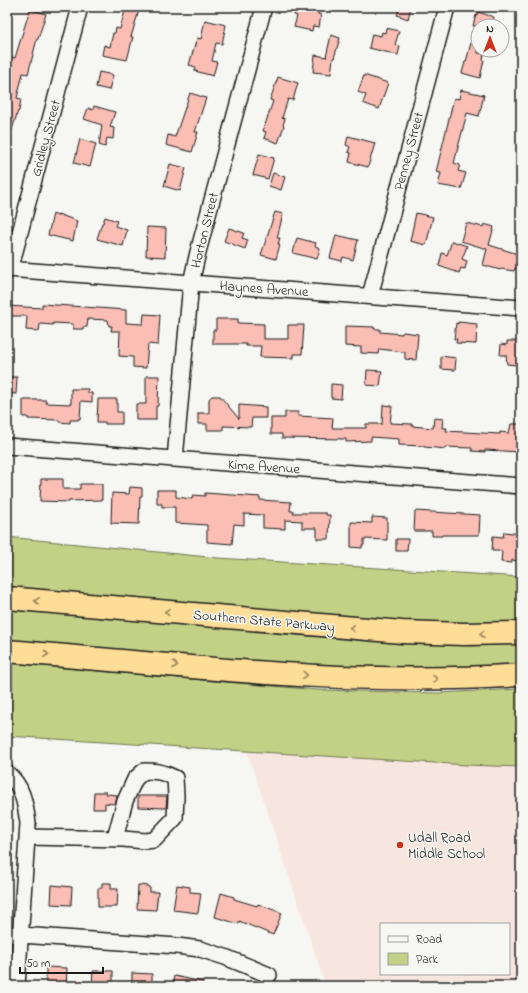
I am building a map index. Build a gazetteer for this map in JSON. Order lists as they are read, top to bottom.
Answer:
{
  "streets": {
    "highway": ["Southern State Parkway"],
    "street": [
      "Gridley Street",
      "Penney Street",
      "Horton Street",
      "Haynes Avenue",
      "Kime Avenue"
    ]
  },
  "crossings": [
    ["Gridley Street", "Haynes Avenue"],
    ["Penney Street", "Haynes Avenue"],
    ["Horton Street", "Haynes Avenue"],
    ["Horton Street", "Kime Avenue"]
  ],
  "places": ["Udall Road Middle School"],
  "legend": ["Road", "Park"],
  "scale_bar": "50 m",
  "north": "top"
}
